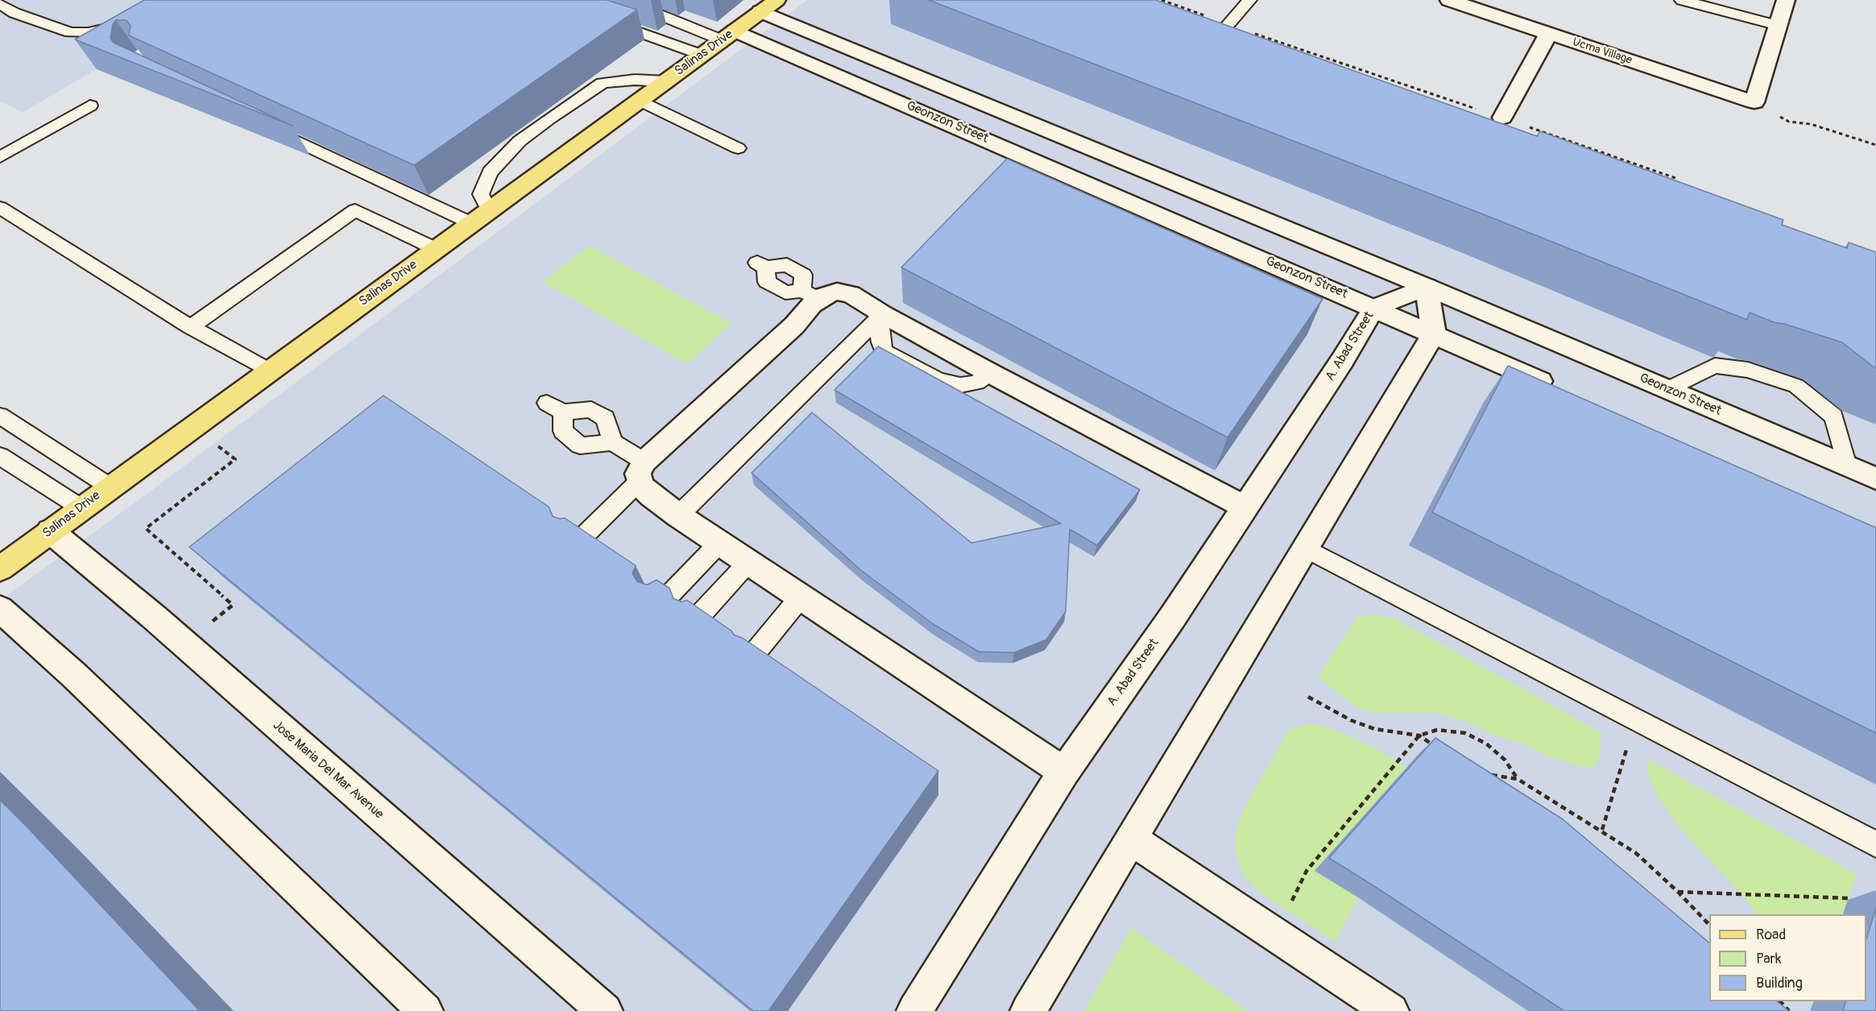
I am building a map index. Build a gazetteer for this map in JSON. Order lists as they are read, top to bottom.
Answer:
{
  "streets": {
    "main road": ["Salinas Drive"],
    "street": [
      "Ucma Village",
      "Geonzon Street",
      "A. Abad Street",
      "Jose Maria Del Mar Avenue"
    ]
  },
  "crossings": [
    ["Salinas Drive", "Geonzon Street"],
    ["Salinas Drive", "Jose Maria Del Mar Avenue"],
    ["Geonzon Street", "A. Abad Street"]
  ],
  "legend": ["Road", "Park", "Building"]
}
